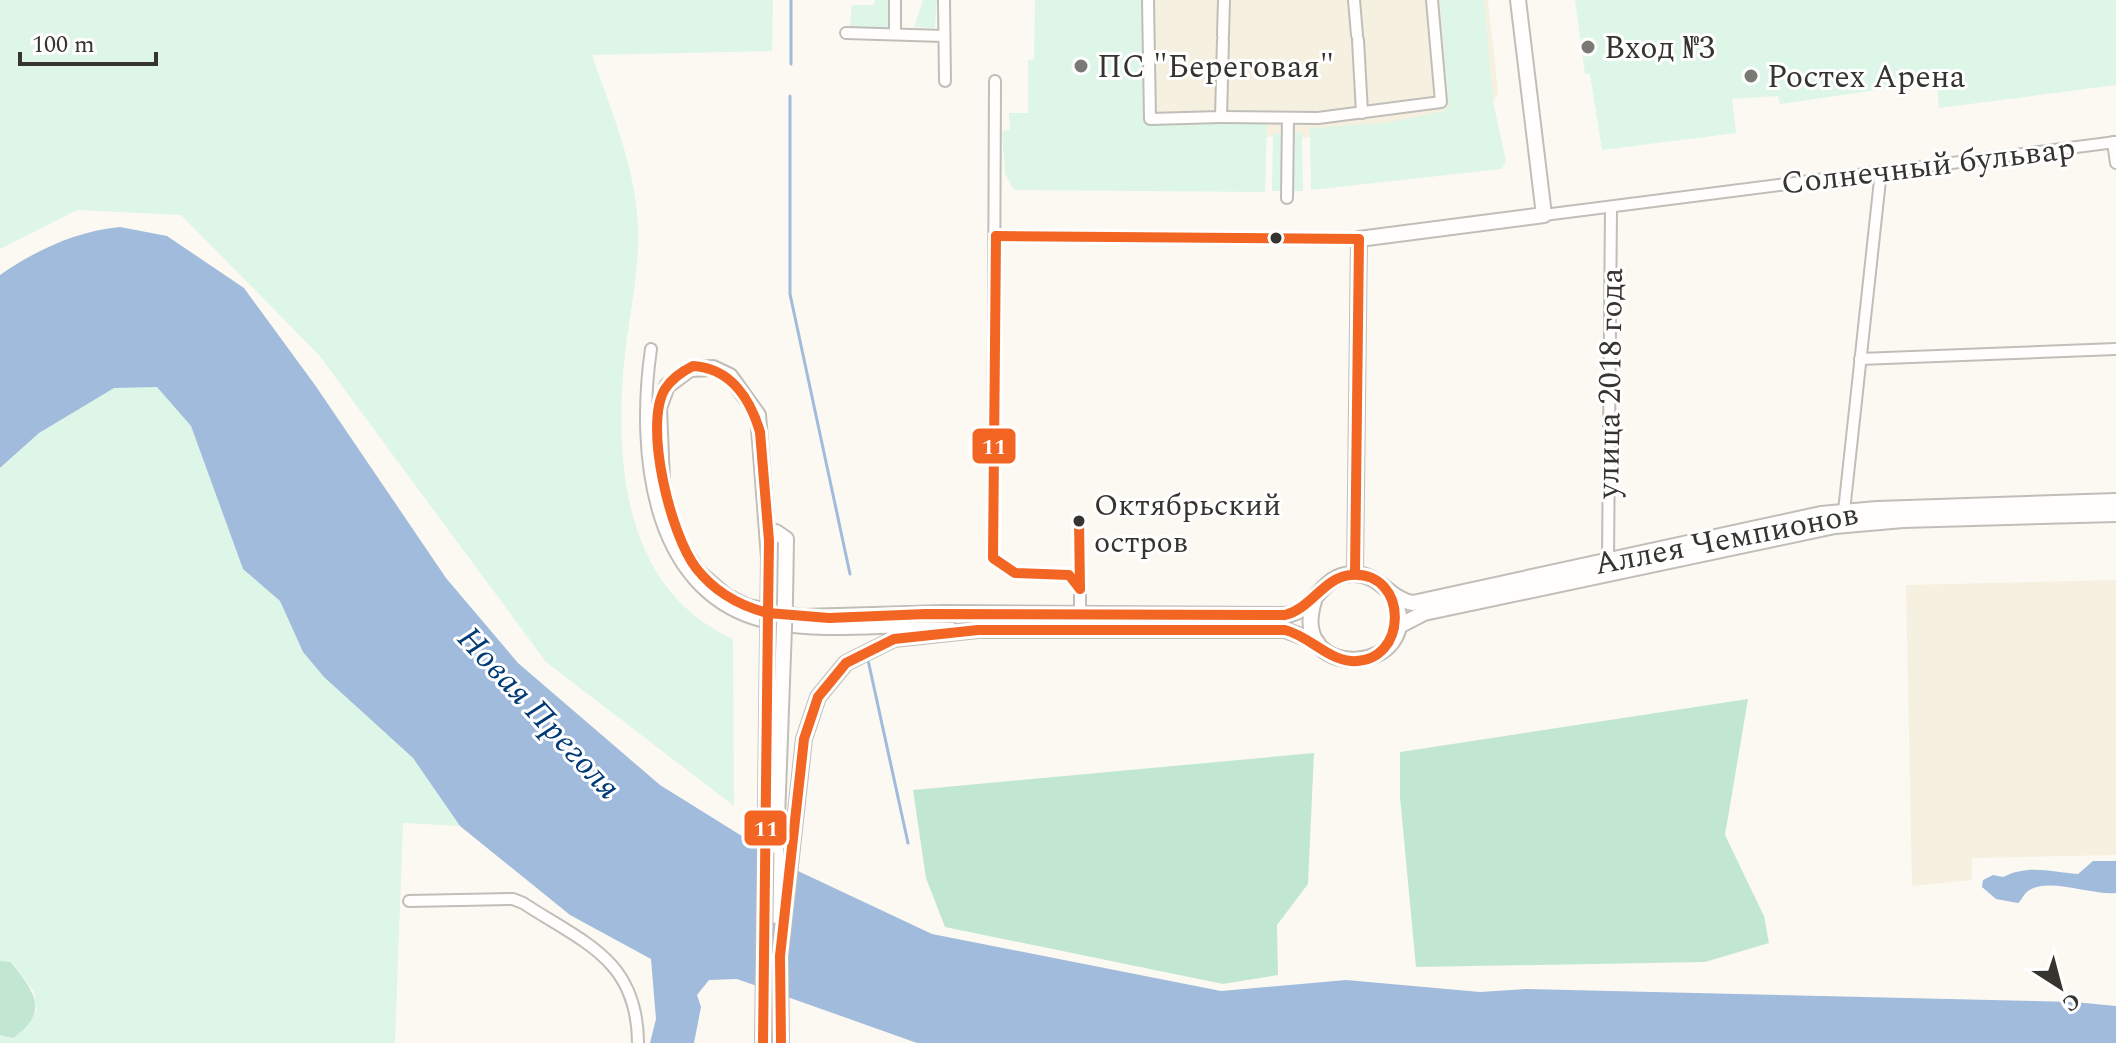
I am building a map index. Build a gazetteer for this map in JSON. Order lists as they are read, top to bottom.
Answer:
{
  "streets": {
    "main road": ["Солнечный бульвар", "Аллея Чемпионов"],
    "street": ["улица 2018 года"]
  },
  "crossings": [
    ["Солнечный бульвар", "улица 2018 года"],
    ["улица 2018 года", "Аллея Чемпионов"]
  ],
  "water": ["Новая Преголя"],
  "places": [
    "Вход №3",
    "ПС \"Береговая\"",
    "Ростех Арена",
    "Октябрьский остров"
  ],
  "lines": ["transit line 11"],
  "scale_bar": "100 m",
  "north": "bottom right"
}
